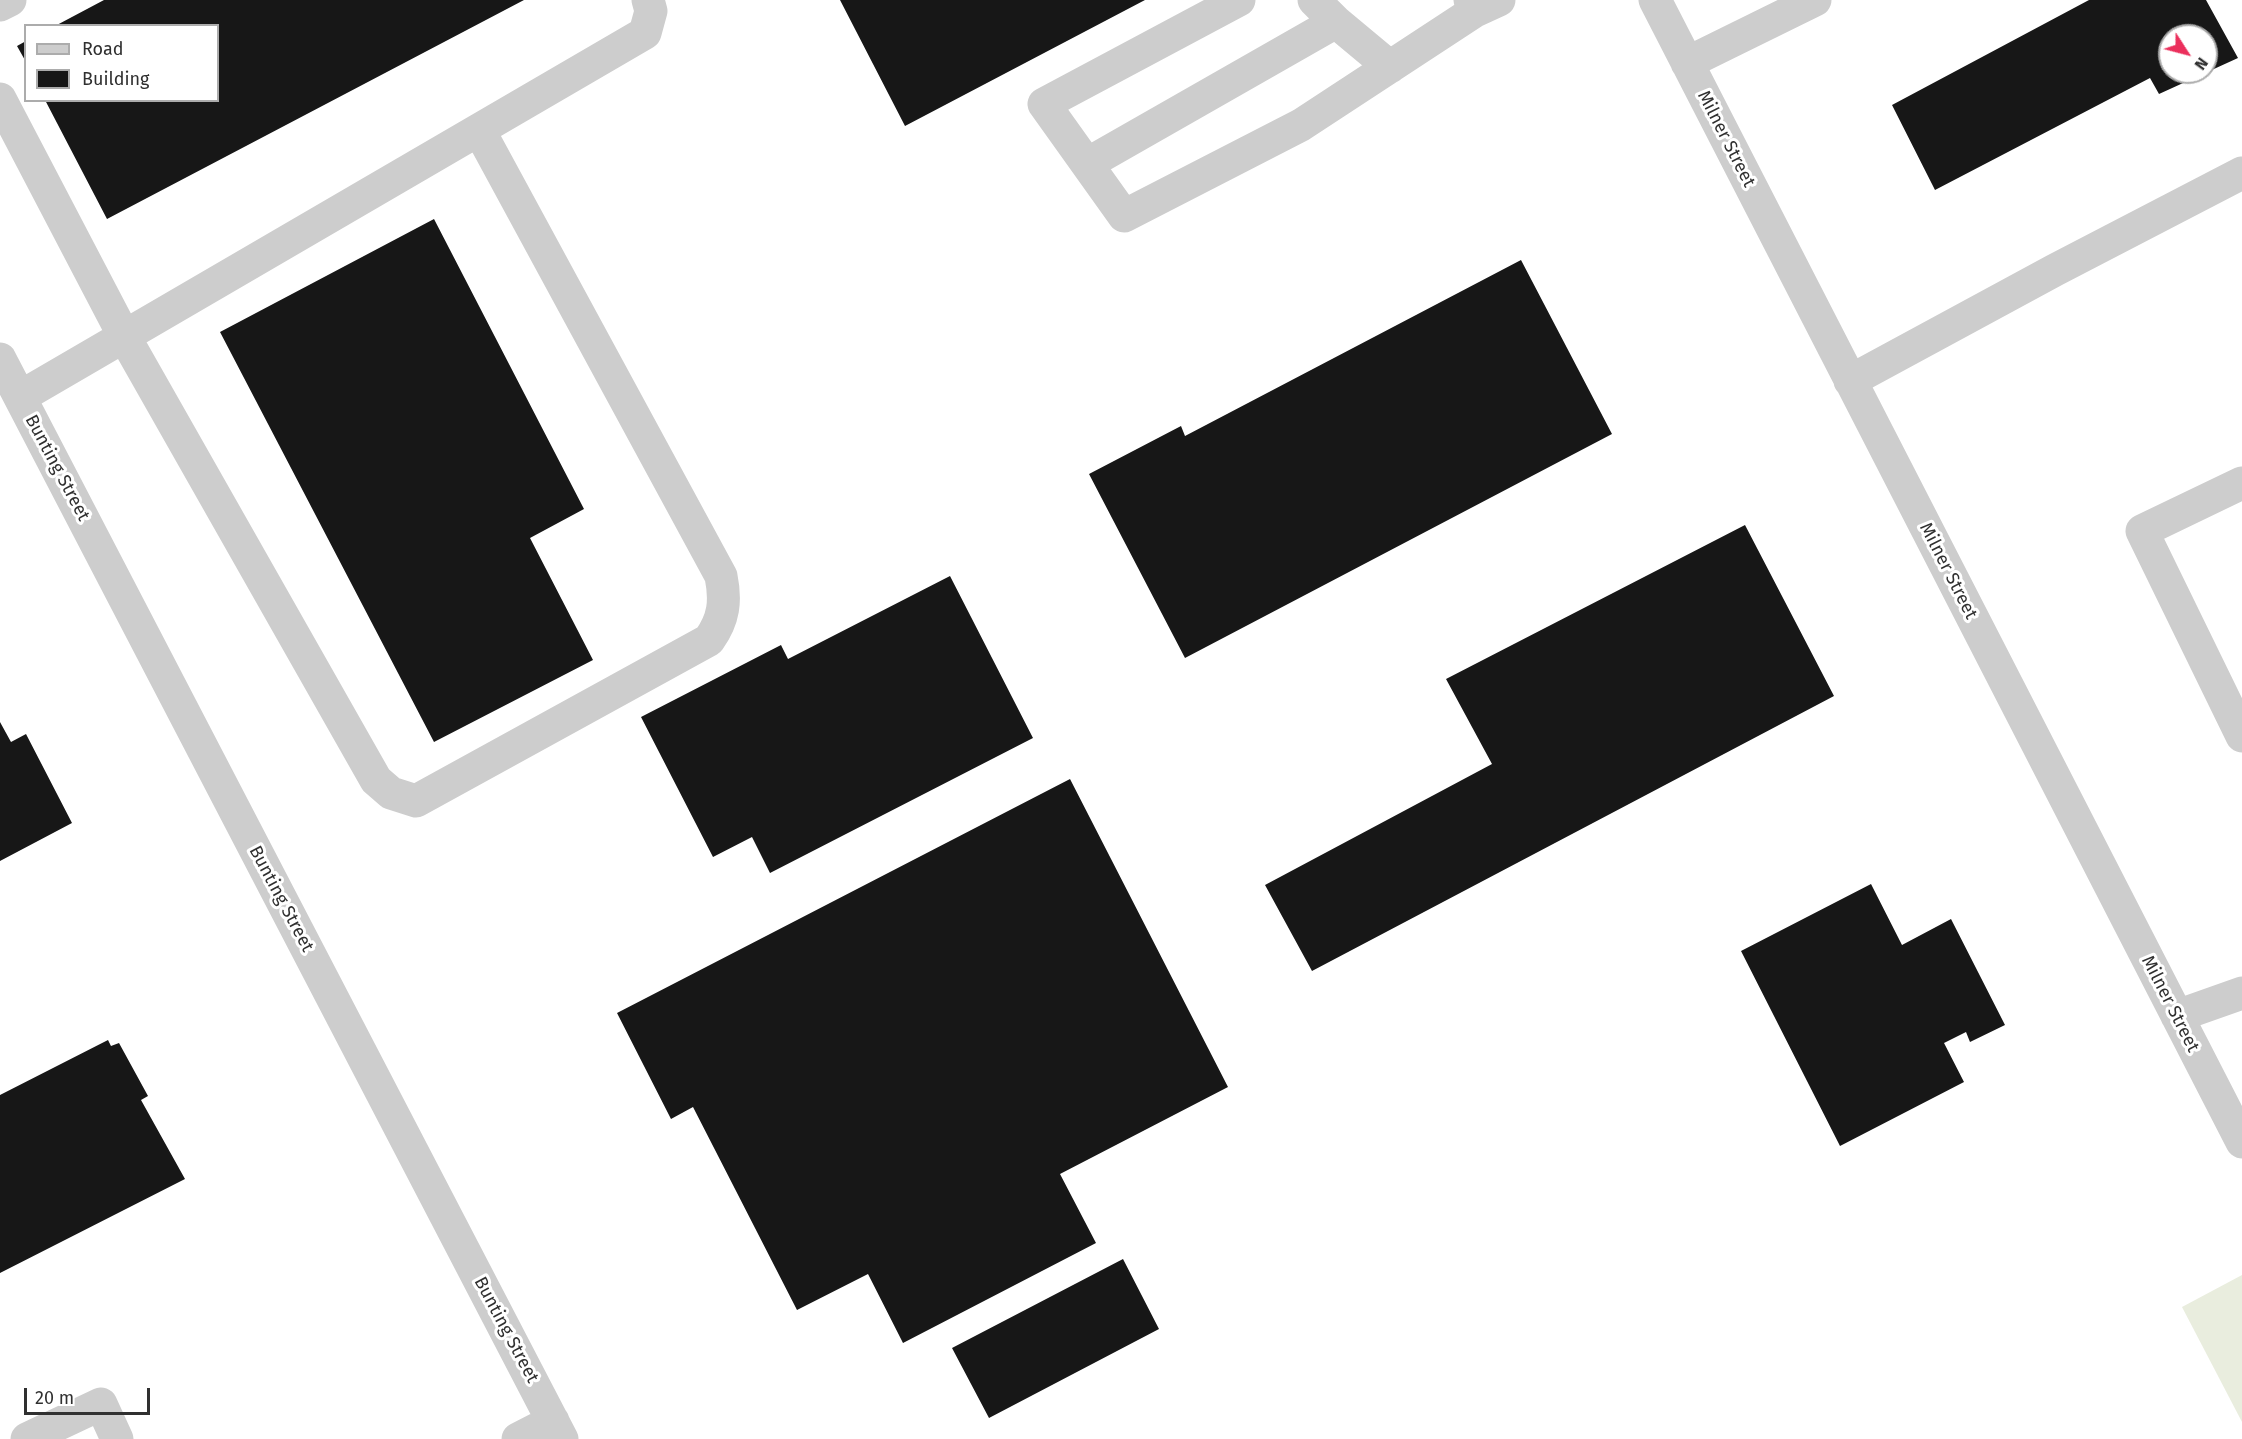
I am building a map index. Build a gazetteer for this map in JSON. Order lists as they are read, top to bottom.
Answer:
{
  "streets": {
    "street": ["Milner Street", "Bunting Street"]
  },
  "legend": ["Road", "Building"],
  "scale_bar": "20 m",
  "north": "bottom right"
}
